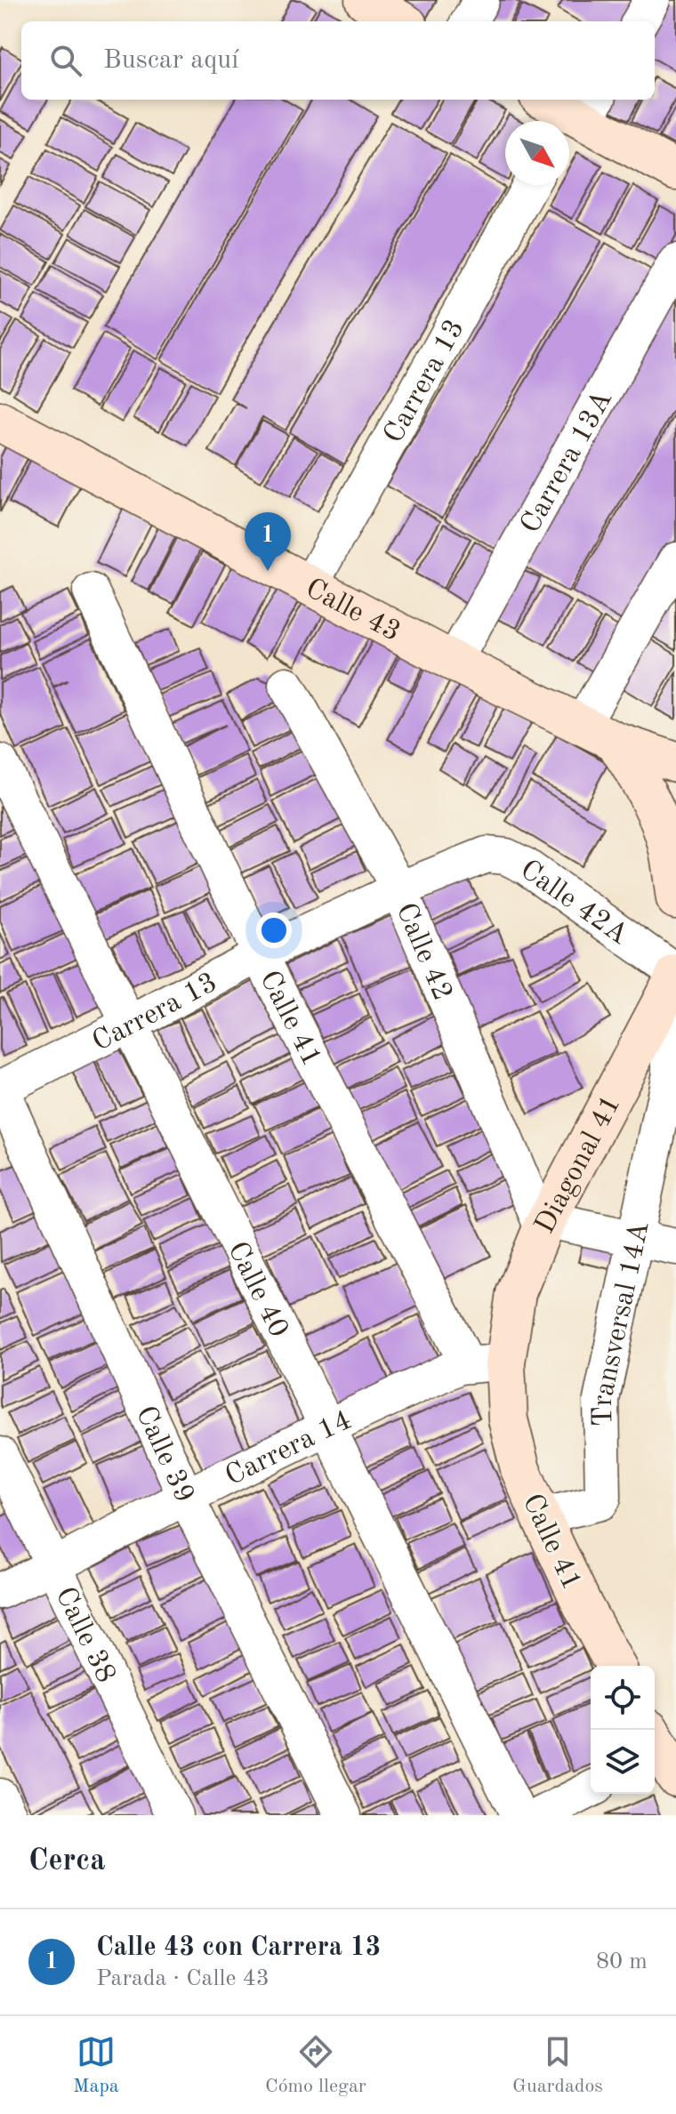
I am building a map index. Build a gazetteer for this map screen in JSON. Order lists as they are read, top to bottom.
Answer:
{
  "streets": {
    "main road": ["Calle 43", "Calle 41", "Diagonal 41"],
    "street": [
      "Carrera 13",
      "Carrera 13A",
      "Calle 42A",
      "Calle 42",
      "Calle 40",
      "Transversal 14A",
      "Carrera 14",
      "Calle 39",
      "Calle 38"
    ]
  },
  "crossings": [
    ["Carrera 13", "Calle 43"],
    ["Carrera 13", "Calle 42A"],
    ["Carrera 13", "Calle 42"],
    ["Carrera 13", "Calle 41"],
    ["Carrera 13", "Calle 40"],
    ["Carrera 13", "Calle 39"],
    ["Carrera 13A", "Calle 43"],
    ["Calle 42A", "Diagonal 41"],
    ["Calle 42A", "Transversal 14A"],
    ["Calle 42", "Diagonal 41"],
    ["Calle 41", "Diagonal 41"],
    ["Calle 41", "Transversal 14A"],
    ["Calle 41", "Carrera 14"],
    ["Diagonal 41", "Transversal 14A"],
    ["Diagonal 41", "Carrera 14"],
    ["Calle 40", "Carrera 14"],
    ["Carrera 14", "Calle 39"],
    ["Carrera 14", "Calle 38"]
  ],
  "north": "bottom right",
  "page": {
    "search": "Buscar aquí",
    "pins": "1",
    "heading": "Cerca",
    "list": [
      {
        "mark": "1",
        "name": "Calle 43 con Carrera 13",
        "note": "Parada · Calle 43",
        "value": "80 m"
      }
    ],
    "nav": ["Mapa", "Cómo llegar", "Guardados"]
  }
}
